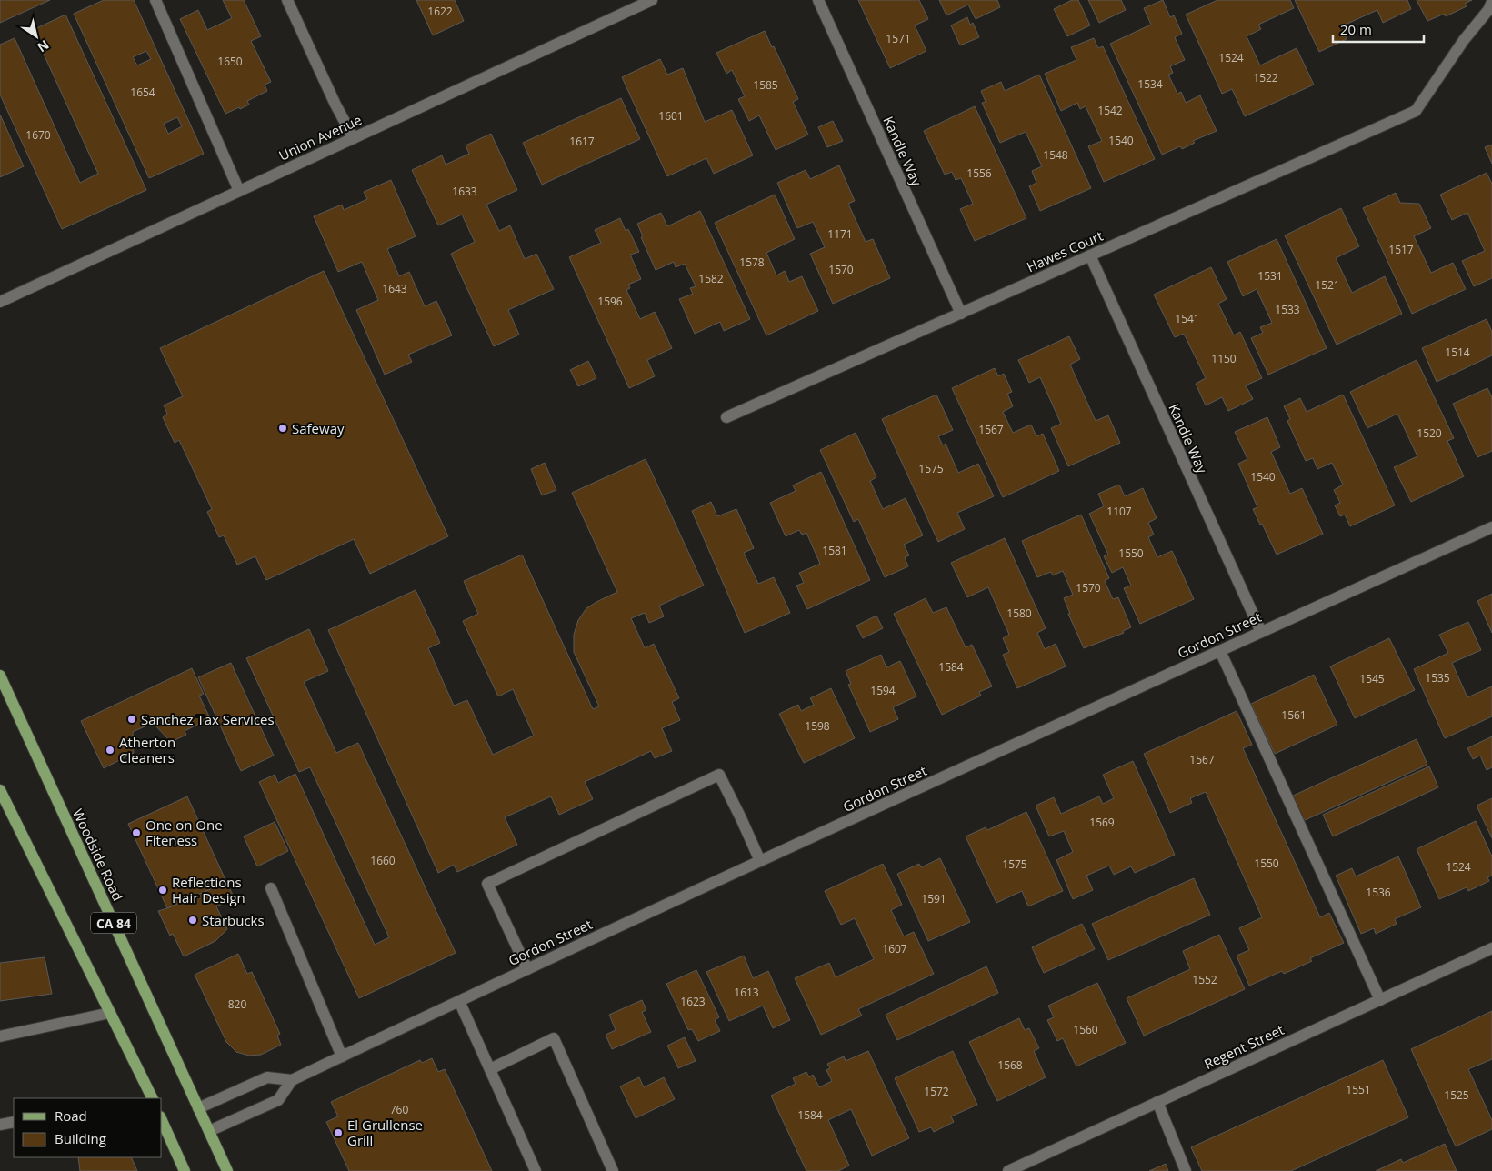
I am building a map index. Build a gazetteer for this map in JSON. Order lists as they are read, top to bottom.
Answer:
{
  "streets": {
    "main road": ["Woodside Road", "CA 84"],
    "street": [
      "Union Avenue",
      "Kandle Way",
      "Hawes Court",
      "Gordon Street",
      "Regent Street"
    ]
  },
  "crossings": [
    ["Kandle Way", "Hawes Court"],
    ["Kandle Way", "Gordon Street"]
  ],
  "places": [
    "Safeway",
    "Sanchez Tax Services",
    "Atherton Cleaners",
    "One on One Fiteness",
    "Reflections Hair Design",
    "Starbucks",
    "El Grullense Grill"
  ],
  "house_numbers": [
    "1622",
    "1571",
    "1524",
    "1650",
    "1522",
    "1534",
    "1585",
    "1654",
    "1542",
    "1601",
    "1670",
    "1540",
    "1617",
    "1548",
    "1556",
    "1633",
    "1171",
    "1517",
    "1578",
    "1570",
    "1531",
    "1582",
    "1521",
    "1643",
    "1596",
    "1533",
    "1541",
    "1514",
    "1150",
    "1567",
    "1520",
    "1575",
    "1540",
    "1107",
    "1581",
    "1550",
    "1570",
    "1580",
    "1584",
    "1535",
    "1545",
    "1594",
    "1561",
    "1598",
    "1567",
    "1569",
    "1660",
    "1550",
    "1575",
    "1524",
    "1536",
    "1591",
    "1607",
    "1552",
    "1613",
    "1623",
    "820",
    "1560",
    "1568",
    "1551",
    "1572",
    "1525",
    "760",
    "1584"
  ],
  "legend": ["Road", "Building"],
  "scale_bar": "20 m",
  "north": "bottom right"
}
